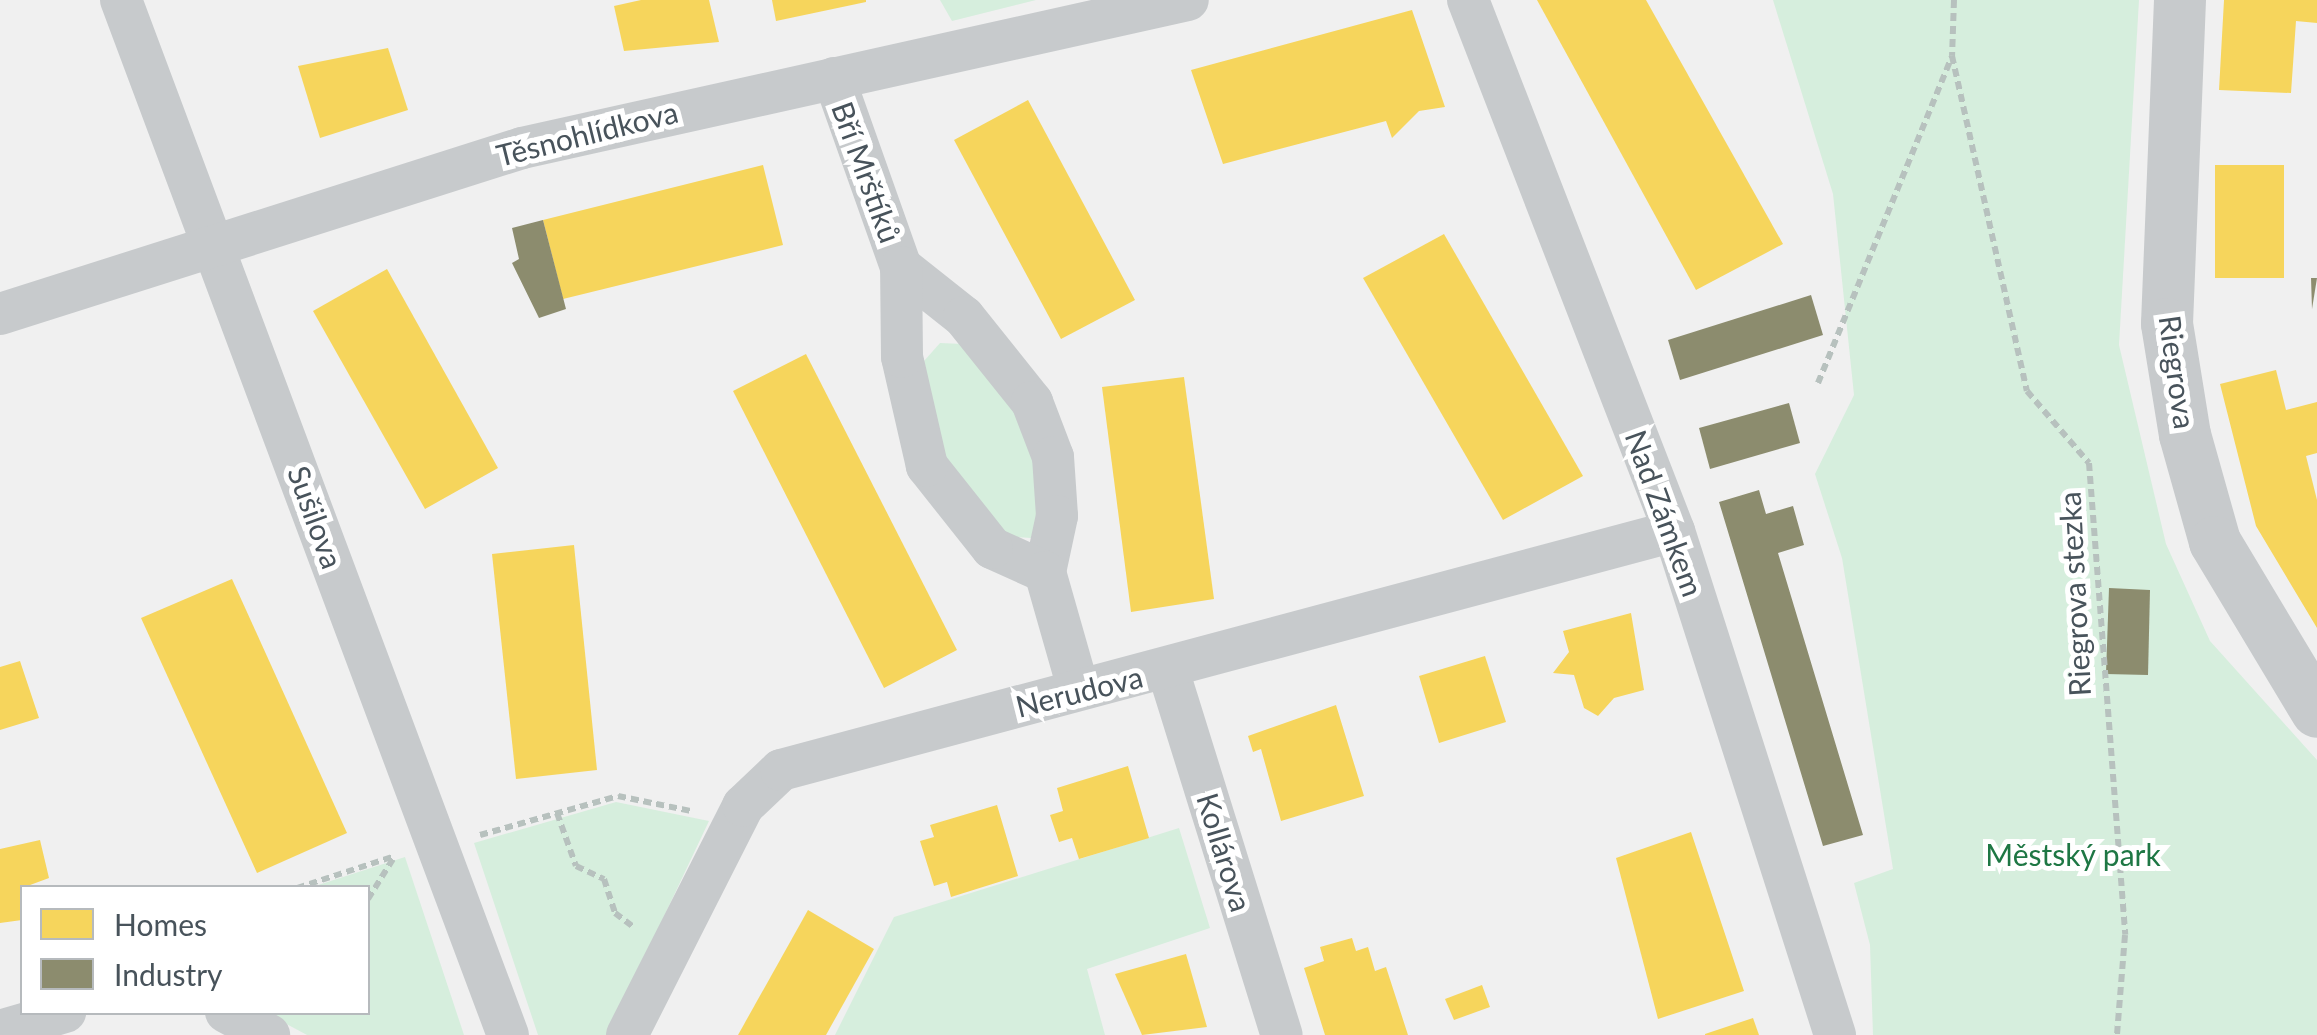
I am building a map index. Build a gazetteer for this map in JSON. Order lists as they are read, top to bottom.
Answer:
{
  "streets": {
    "street": [
      "Těsnohlídkova",
      "Bří Mrštíků",
      "Riegrova",
      "Nad Zámkem",
      "Sušilova",
      "Nerudova",
      "Kollárova"
    ],
    "path": ["Riegrova stezka"]
  },
  "crossings": [
    ["Těsnohlídkova", "Bří Mrštíků"],
    ["Těsnohlídkova", "Sušilova"],
    ["Bří Mrštíků", "Nerudova"],
    ["Nad Zámkem", "Nerudova"],
    ["Nerudova", "Kollárova"]
  ],
  "parks": ["Městský park"],
  "legend": ["Homes", "Industry"]
}
